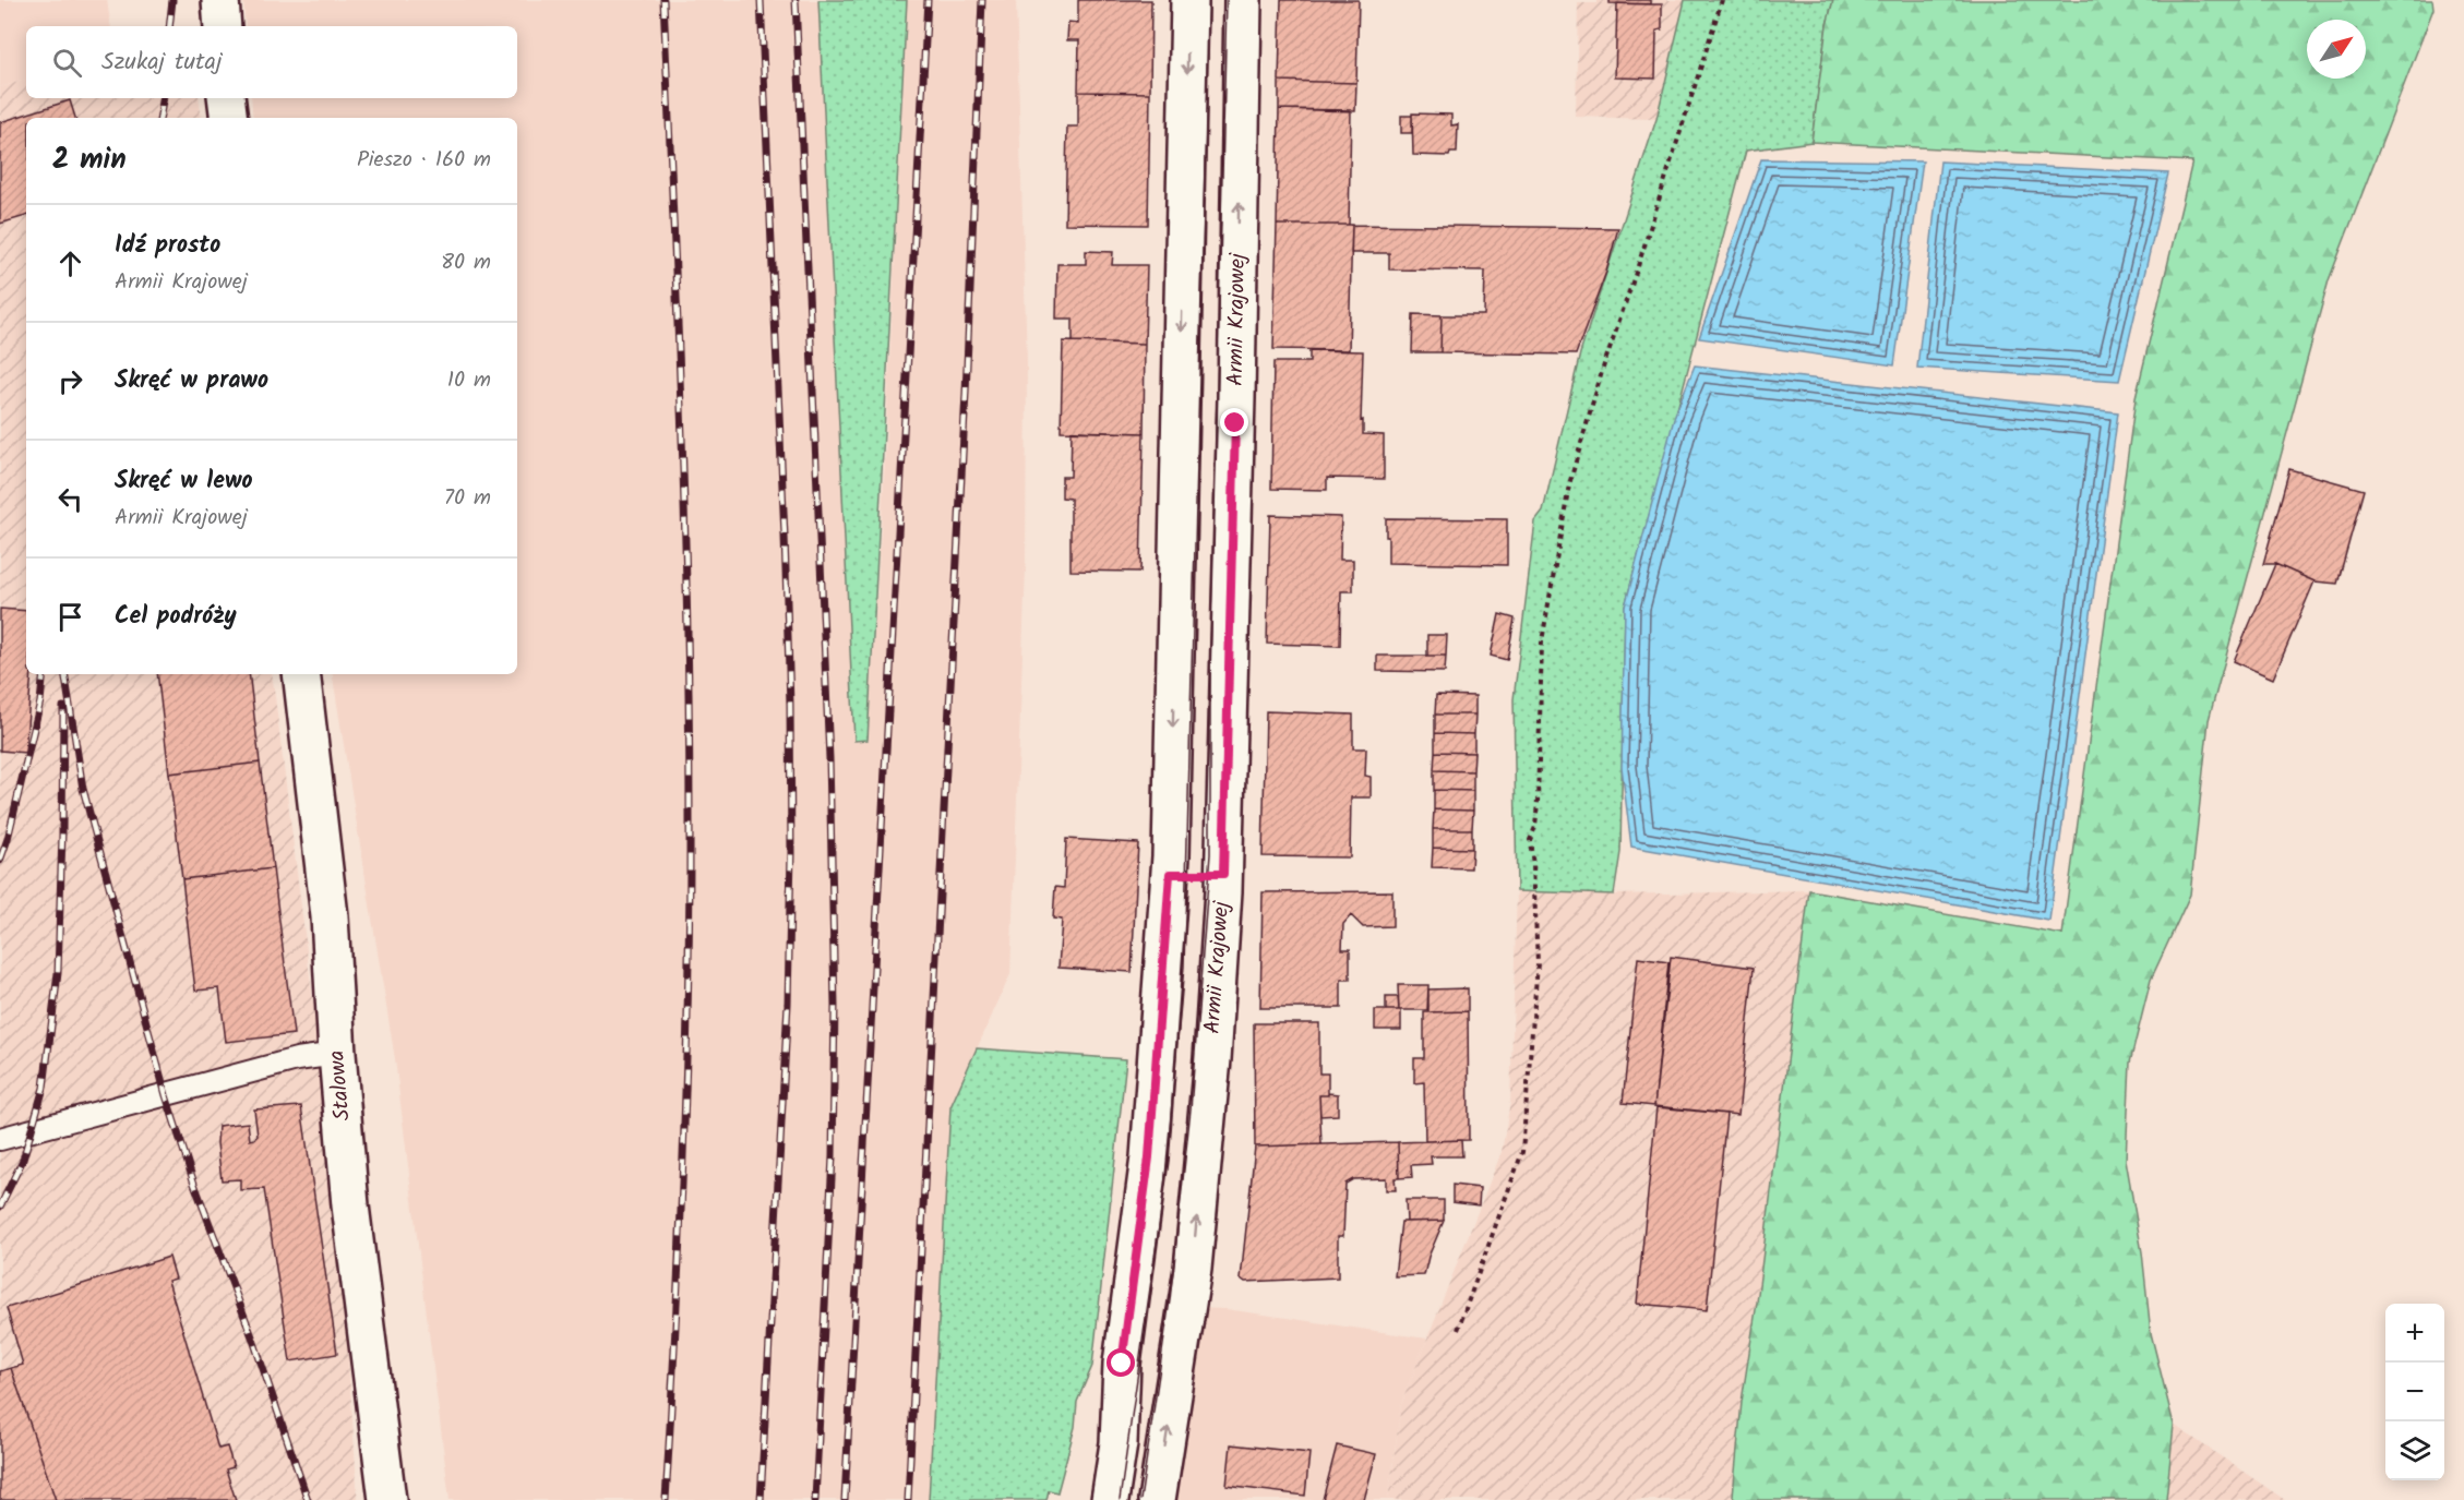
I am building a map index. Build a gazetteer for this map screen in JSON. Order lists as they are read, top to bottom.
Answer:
{
  "streets": {
    "street": ["Armii Krajowej", "Stalowa"]
  },
  "north": "top right",
  "page": {
    "search": "Szukaj tutaj",
    "heading": ["2 min", "Pieszo · 160 m"],
    "list": [
      ["Idź prosto", "Armii Krajowej", "80 m"],
      ["Skręć w prawo", "10 m"],
      ["Skręć w lewo", "Armii Krajowej", "70 m"],
      "Cel podróży"
    ],
    "map_buttons": ["+", "−"]
  }
}
